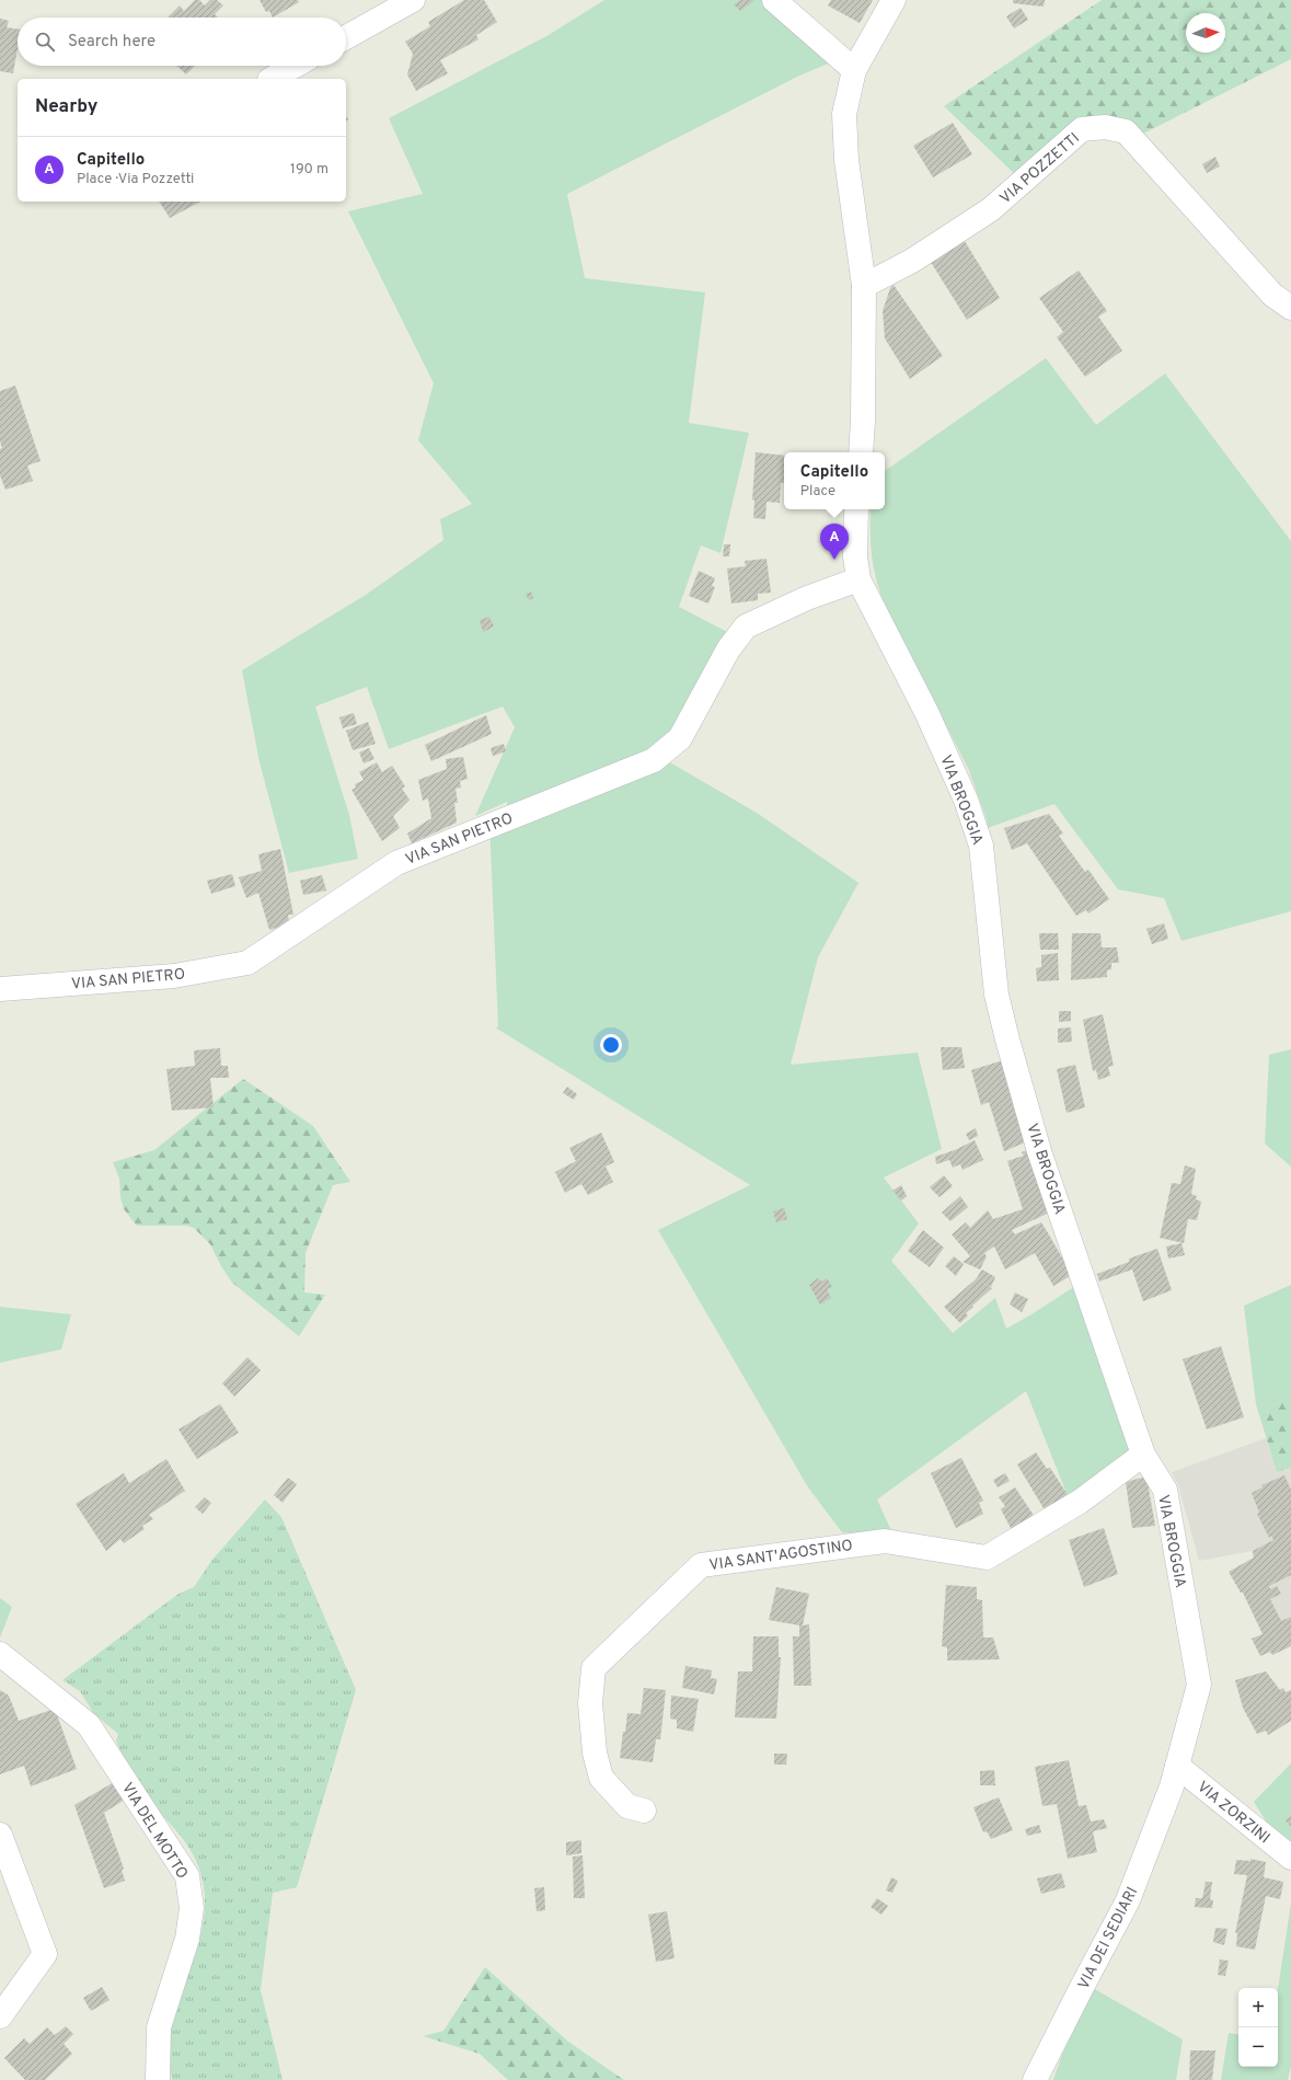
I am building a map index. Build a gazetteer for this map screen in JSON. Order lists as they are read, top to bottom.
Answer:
{
  "streets": {
    "street": [
      "VIA POZZETTI",
      "VIA BROGGIA",
      "VIA SAN PIETRO",
      "VIA SANT'AGOSTINO",
      "VIA ZORZINI",
      "VIA DEL MOTTO",
      "VIA DEI SEDIARI"
    ]
  },
  "crossings": [
    ["VIA BROGGIA", "VIA SAN PIETRO"],
    ["VIA BROGGIA", "VIA SANT'AGOSTINO"],
    ["VIA BROGGIA", "VIA ZORZINI"],
    ["VIA BROGGIA", "VIA DEI SEDIARI"],
    ["VIA ZORZINI", "VIA DEI SEDIARI"]
  ],
  "north": "right",
  "page": {
    "search": "Search here",
    "heading": "Nearby",
    "list": [
      {
        "mark": "A",
        "name": "Capitello",
        "note": "Place · Via Pozzetti",
        "value": "190 m"
      }
    ],
    "popup": ["Capitello", "Place"],
    "pins": "A",
    "map_buttons": ["+", "−"]
  }
}
